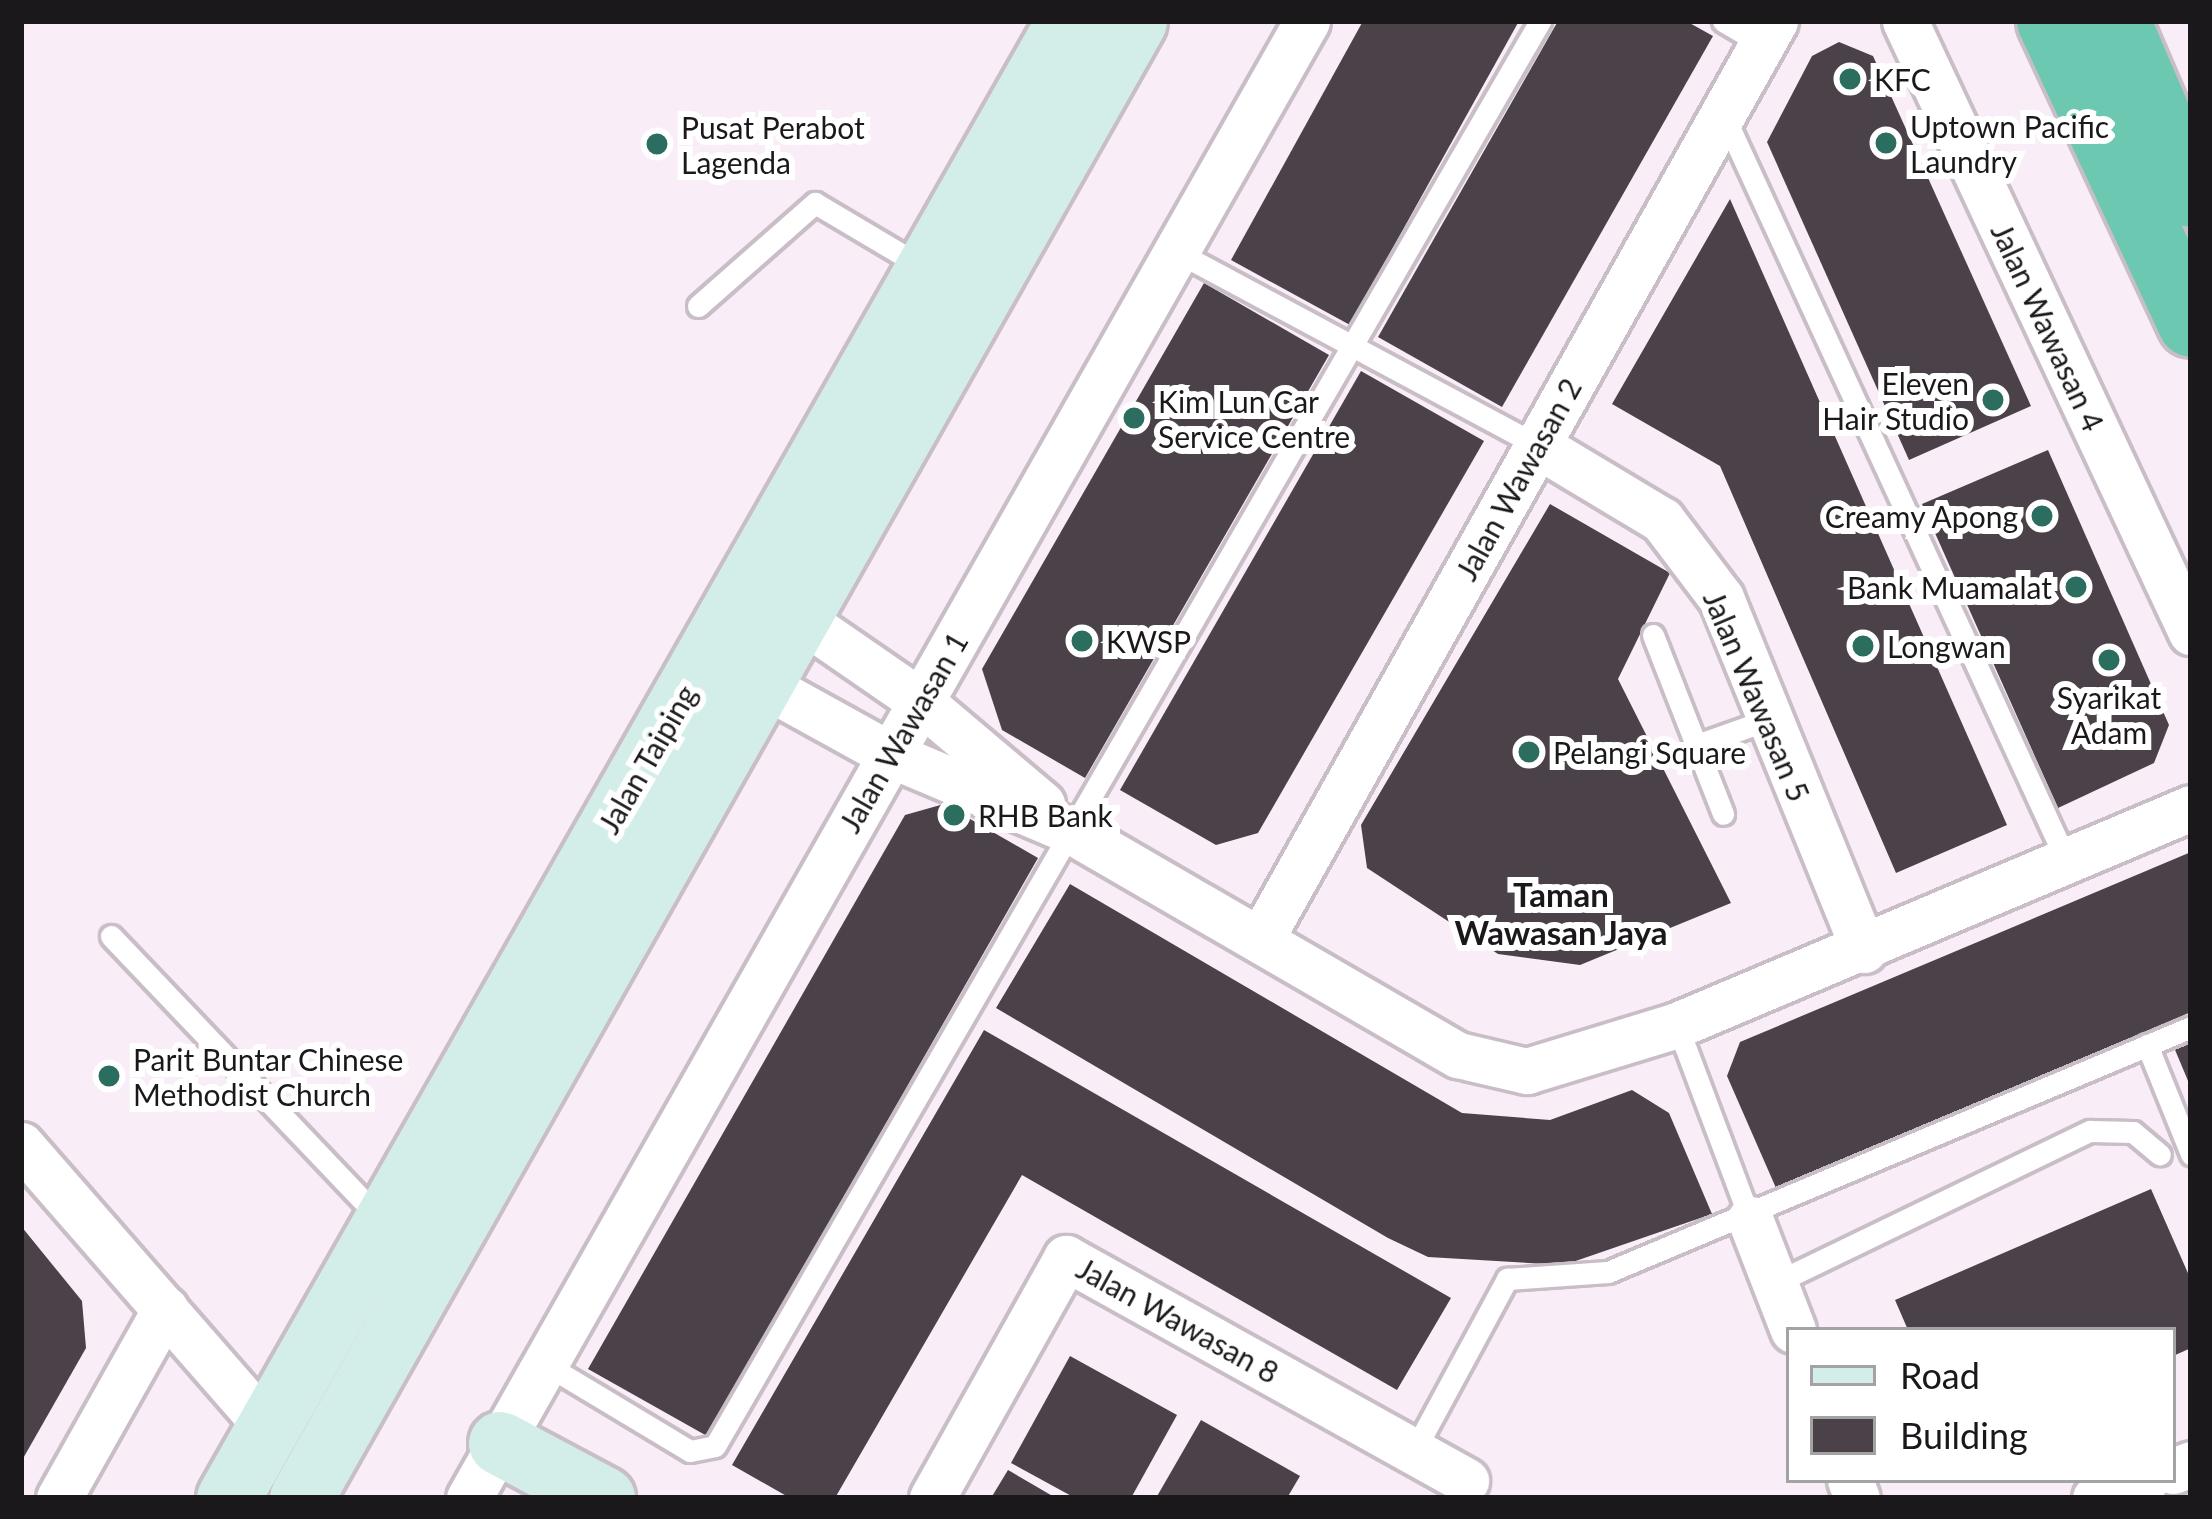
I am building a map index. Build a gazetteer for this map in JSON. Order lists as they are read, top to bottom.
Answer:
{
  "streets": {
    "main road": ["Jalan Taiping"],
    "street": [
      "Jalan Wawasan 4",
      "Jalan Wawasan 2",
      "Jalan Wawasan 5",
      "Jalan Wawasan 1",
      "Jalan Wawasan 8"
    ]
  },
  "crossings": [
    ["Jalan Wawasan 2", "Jalan Wawasan 5"]
  ],
  "districts": ["Taman Wawasan Jaya"],
  "places": [
    "KFC",
    "Uptown Pacific Laundry",
    "Pusat Perabot Lagenda",
    "Eleven Hair Studio",
    "Kim Lun Car Service Centre",
    "Creamy Apong",
    "Bank Muamalat",
    "KWSP",
    "Longwan",
    "Syarikat Adam",
    "Pelangi Square",
    "RHB Bank",
    "Parit Buntar Chinese Methodist Church"
  ],
  "legend": ["Road", "Building"]
}
